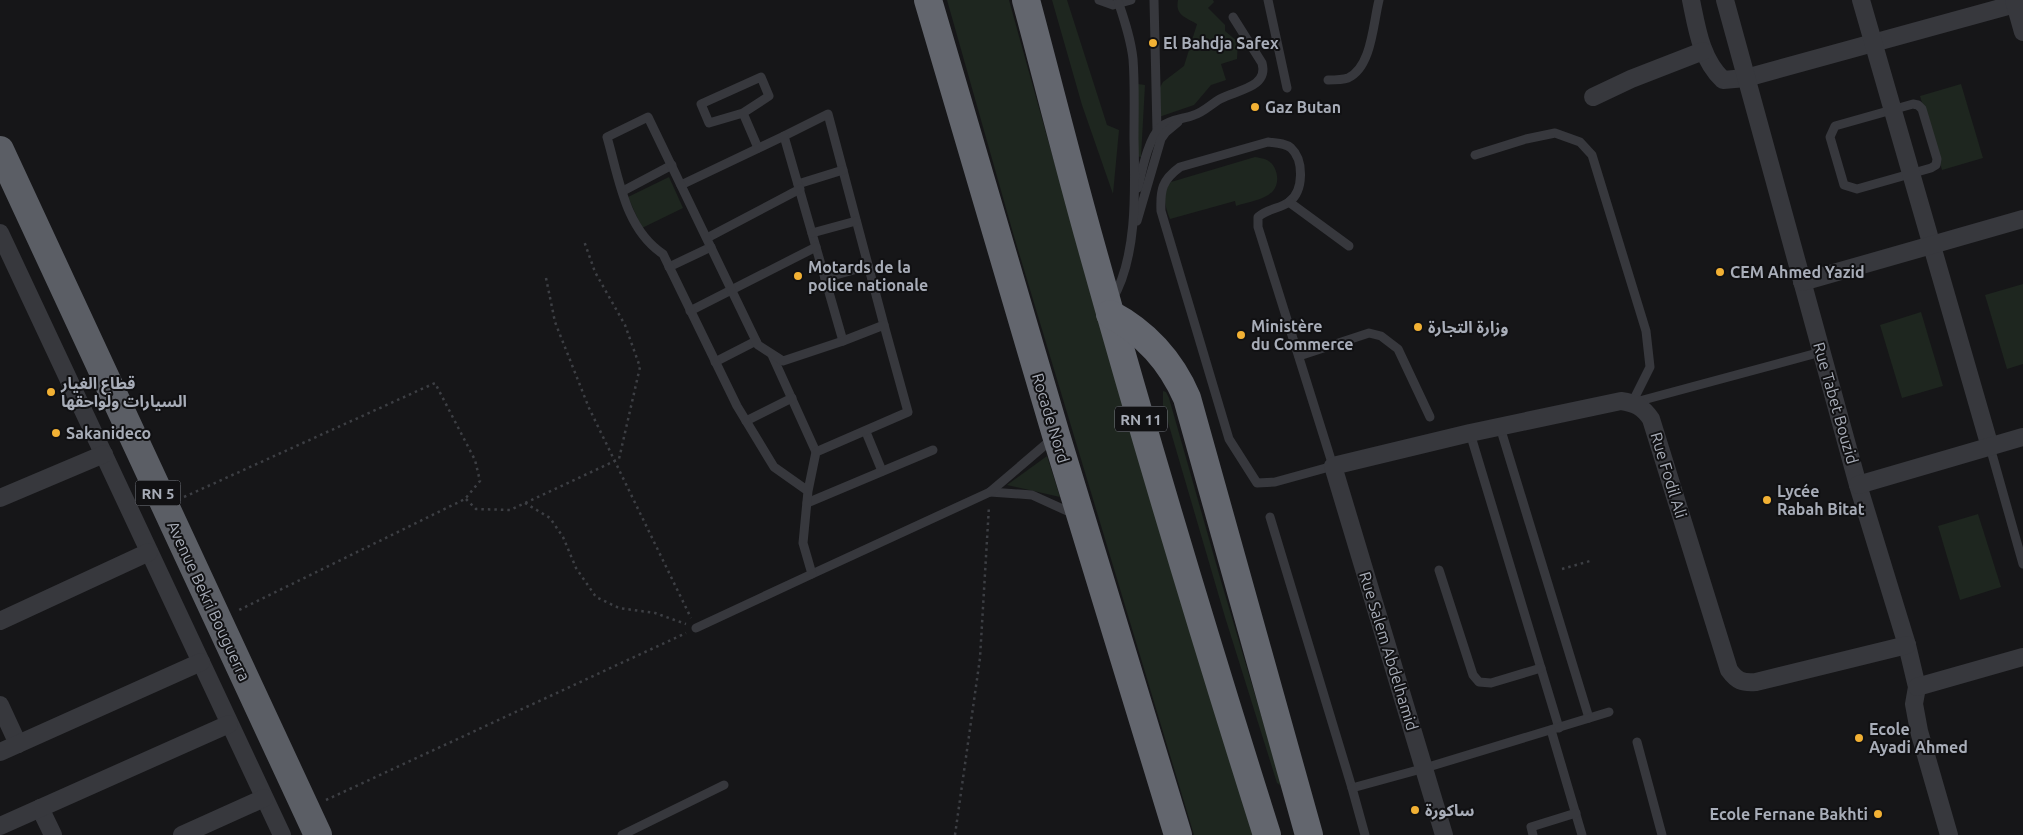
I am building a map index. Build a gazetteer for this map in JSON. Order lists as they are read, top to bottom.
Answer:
{
  "streets": {
    "highway": [
      "Rocade Nord",
      "RN 11",
      "RN 5",
      "Avenue Bekri Bouguerra"
    ],
    "street": ["Rue Tabet Bouzid", "Rue Fodil Ali", "Rue Salem Abdelhamid"]
  },
  "crossings": [
    ["Rue Tabet Bouzid", "Rue Fodil Ali"]
  ],
  "places": [
    "El Bahdja Safex",
    "Gaz Butan",
    "CEM Ahmed Yazid",
    "Motards de la police nationale",
    "وزارة التجارة",
    "Ministère du Commerce",
    "قطاع الغيار السيارات ولواحقها",
    "Sakanideco",
    "Lycée Rabah Bitat",
    "Ecole Ayadi Ahmed",
    "ساكورة",
    "Ecole Fernane Bakhti"
  ]
}
